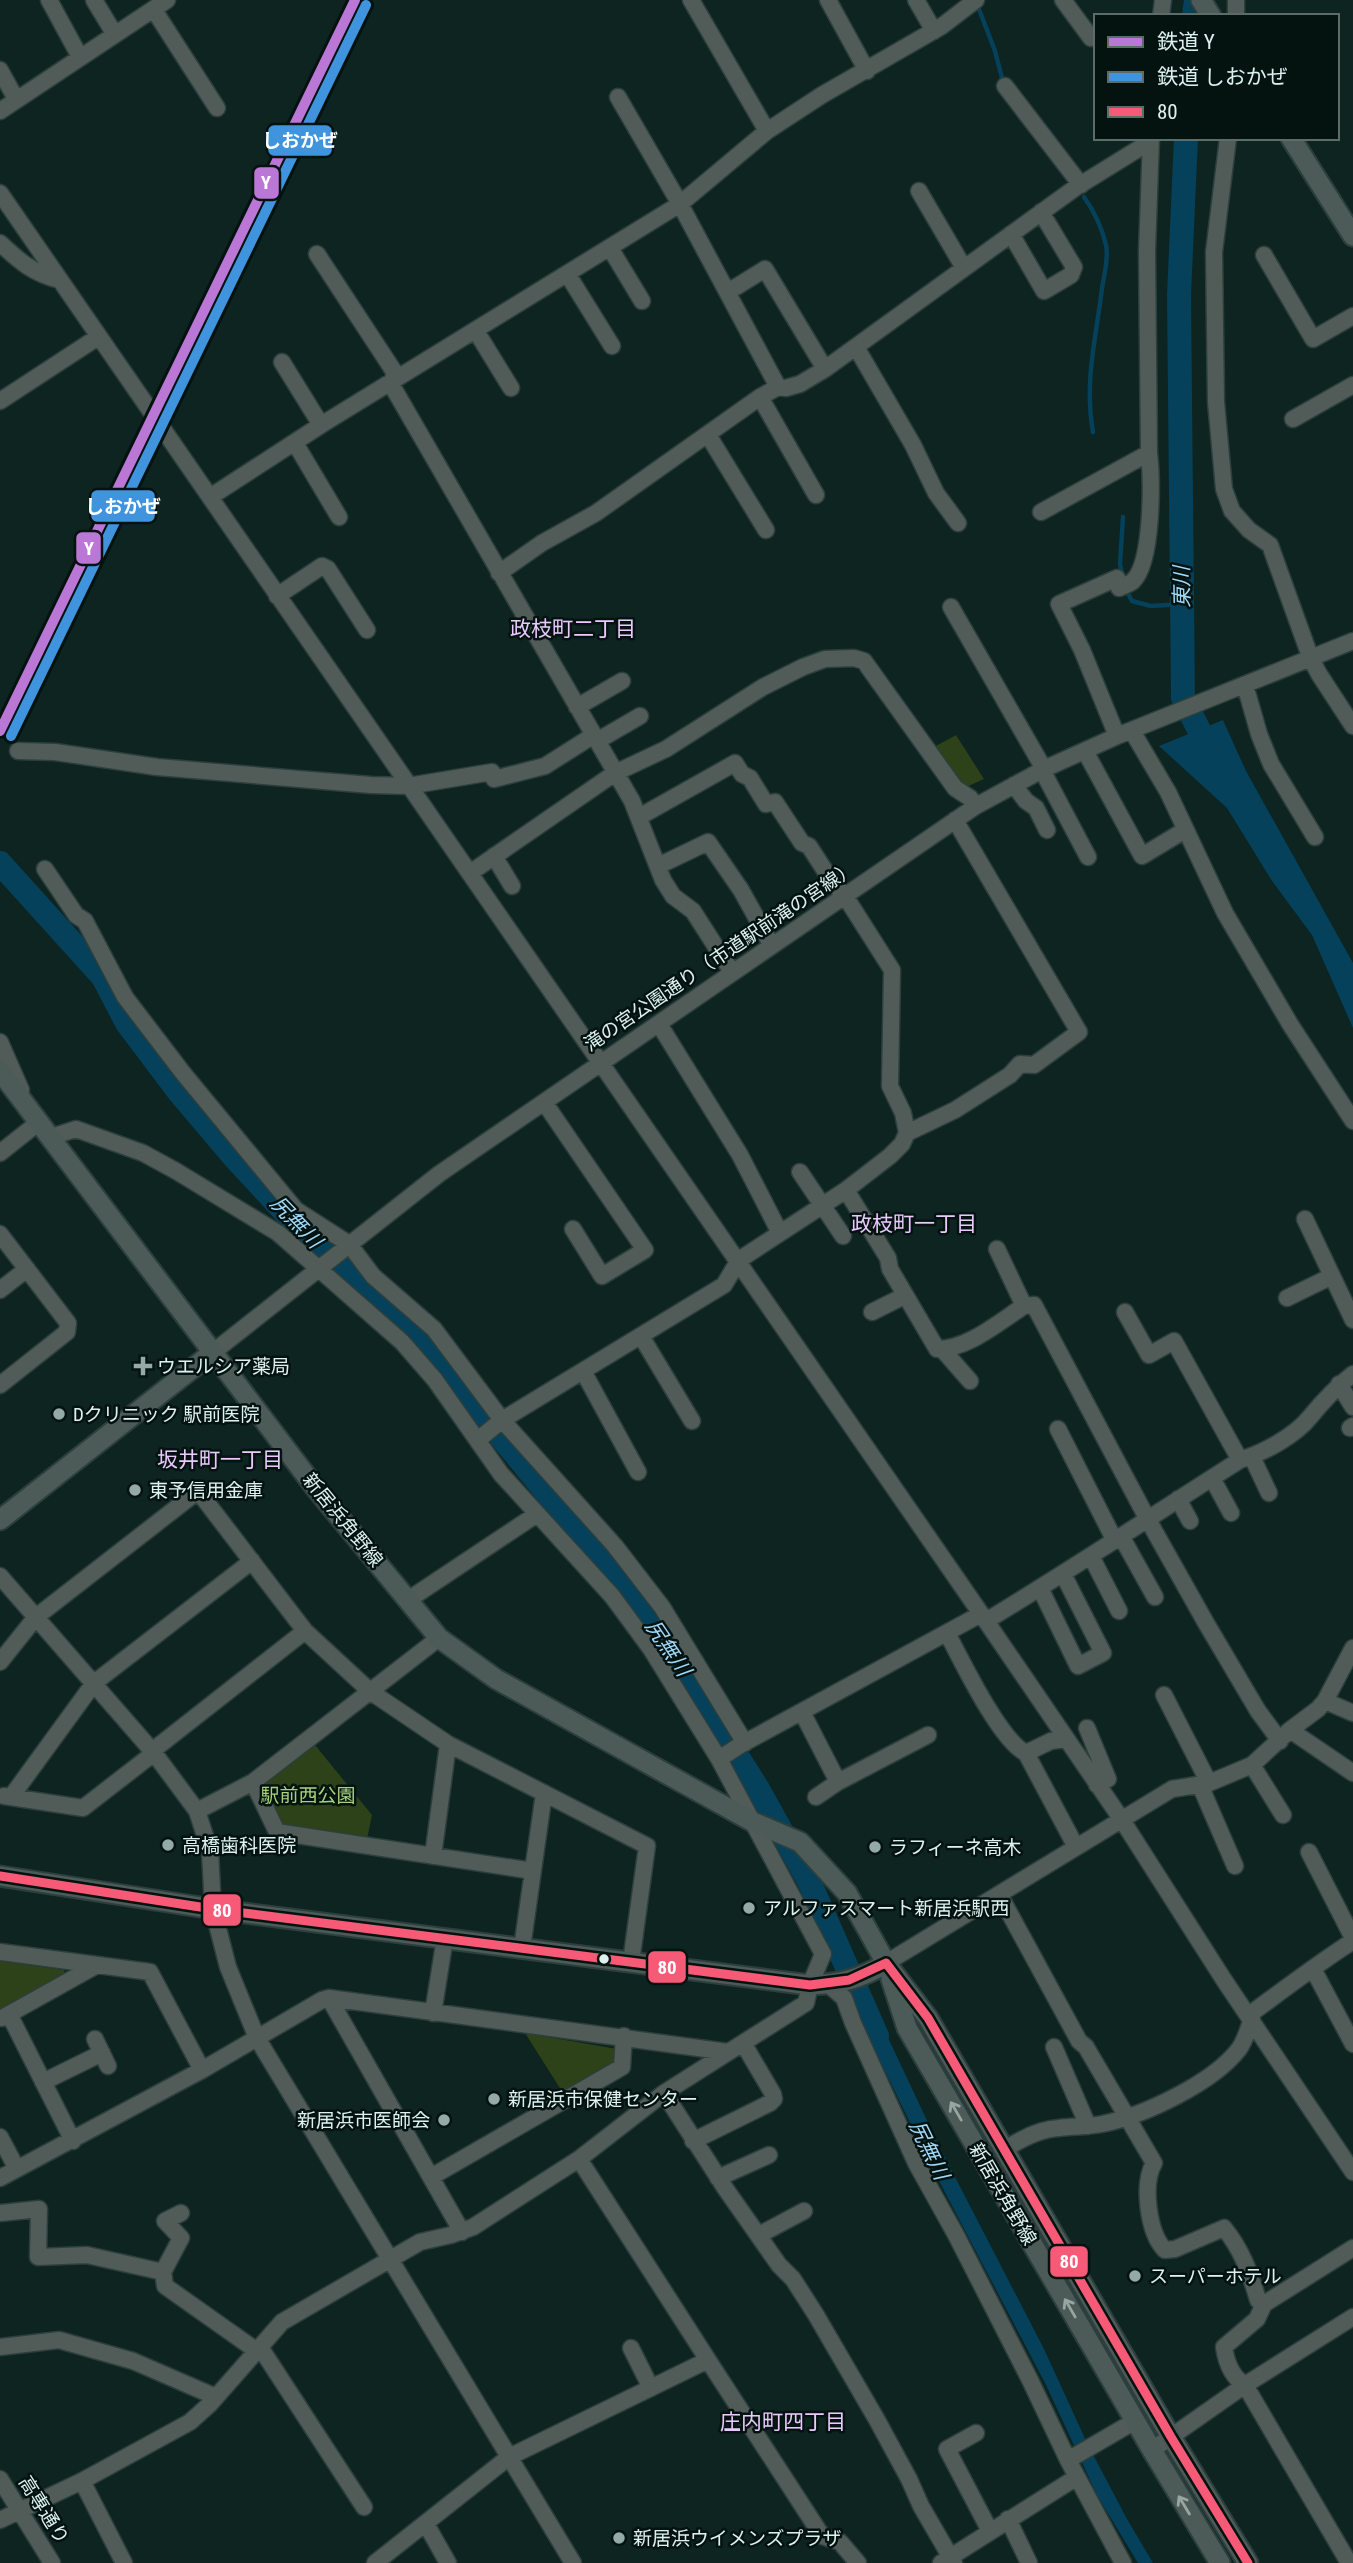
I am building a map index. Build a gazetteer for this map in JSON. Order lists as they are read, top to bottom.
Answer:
{
  "streets": {
    "main road": ["新居浜角野線"],
    "street": ["滝の宮公園通り（市道駅前滝の宮線）", "高専通り"]
  },
  "districts": [
    "政枝町二丁目",
    "政枝町一丁目",
    "坂井町一丁目",
    "庄内町四丁目"
  ],
  "water": ["東川", "尻無川"],
  "parks": ["駅前西公園"],
  "places": {
    "health": ["ウエルシア薬局"],
    "other": [
      "Dクリニック 駅前医院",
      "東予信用金庫",
      "高橋歯科医院",
      "ラフィーネ高木",
      "アルファスマート新居浜駅西",
      "新居浜市保健センター",
      "新居浜市医師会",
      "スーパーホテル",
      "新居浜ウイメンズプラザ"
    ]
  },
  "lines": ["rail line Y", "rail line しおかぜ", "transit line 80"],
  "legend": ["鉄道 Y", "鉄道 しおかぜ", "80"]
}
